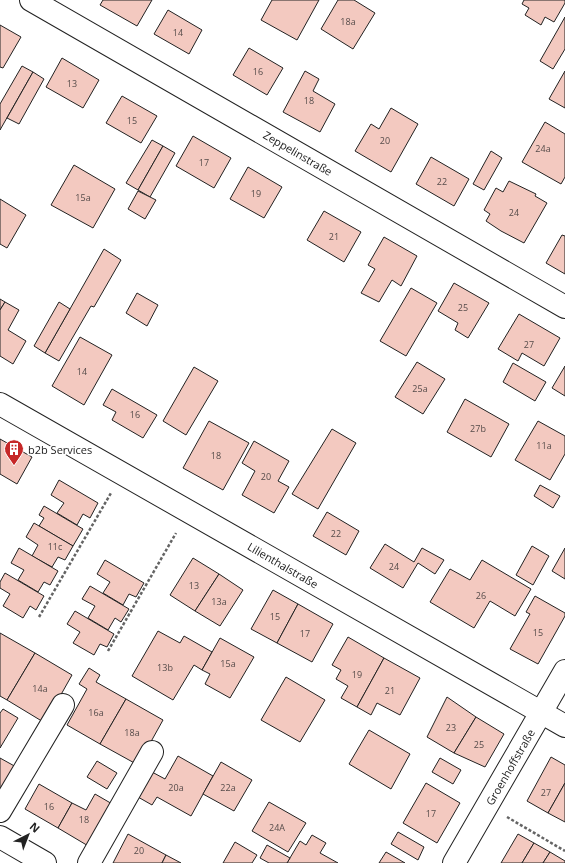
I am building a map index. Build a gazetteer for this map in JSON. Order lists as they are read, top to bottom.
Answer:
{
  "streets": {
    "street": ["Zeppelinstraße", "Lilienthalstraße", "Groenhoffstraße"]
  },
  "crossings": [
    ["Lilienthalstraße", "Groenhoffstraße"]
  ],
  "places": {
    "building": ["b2b Services"]
  },
  "house_numbers": [
    "18a",
    "14",
    "16",
    "13",
    "18",
    "15",
    "20",
    "24a",
    "17",
    "22",
    "19",
    "15a",
    "24",
    "21",
    "25",
    "27",
    "14",
    "25a",
    "16",
    "27b",
    "11a",
    "18",
    "20",
    "22",
    "11c",
    "24",
    "13",
    "26",
    "13a",
    "15",
    "15",
    "17",
    "15a",
    "13b",
    "19",
    "14a",
    "21",
    "16a",
    "23",
    "18a",
    "25",
    "20a",
    "22a",
    "27",
    "16",
    "17",
    "18",
    "24A",
    "20"
  ],
  "north": "top right"
}
